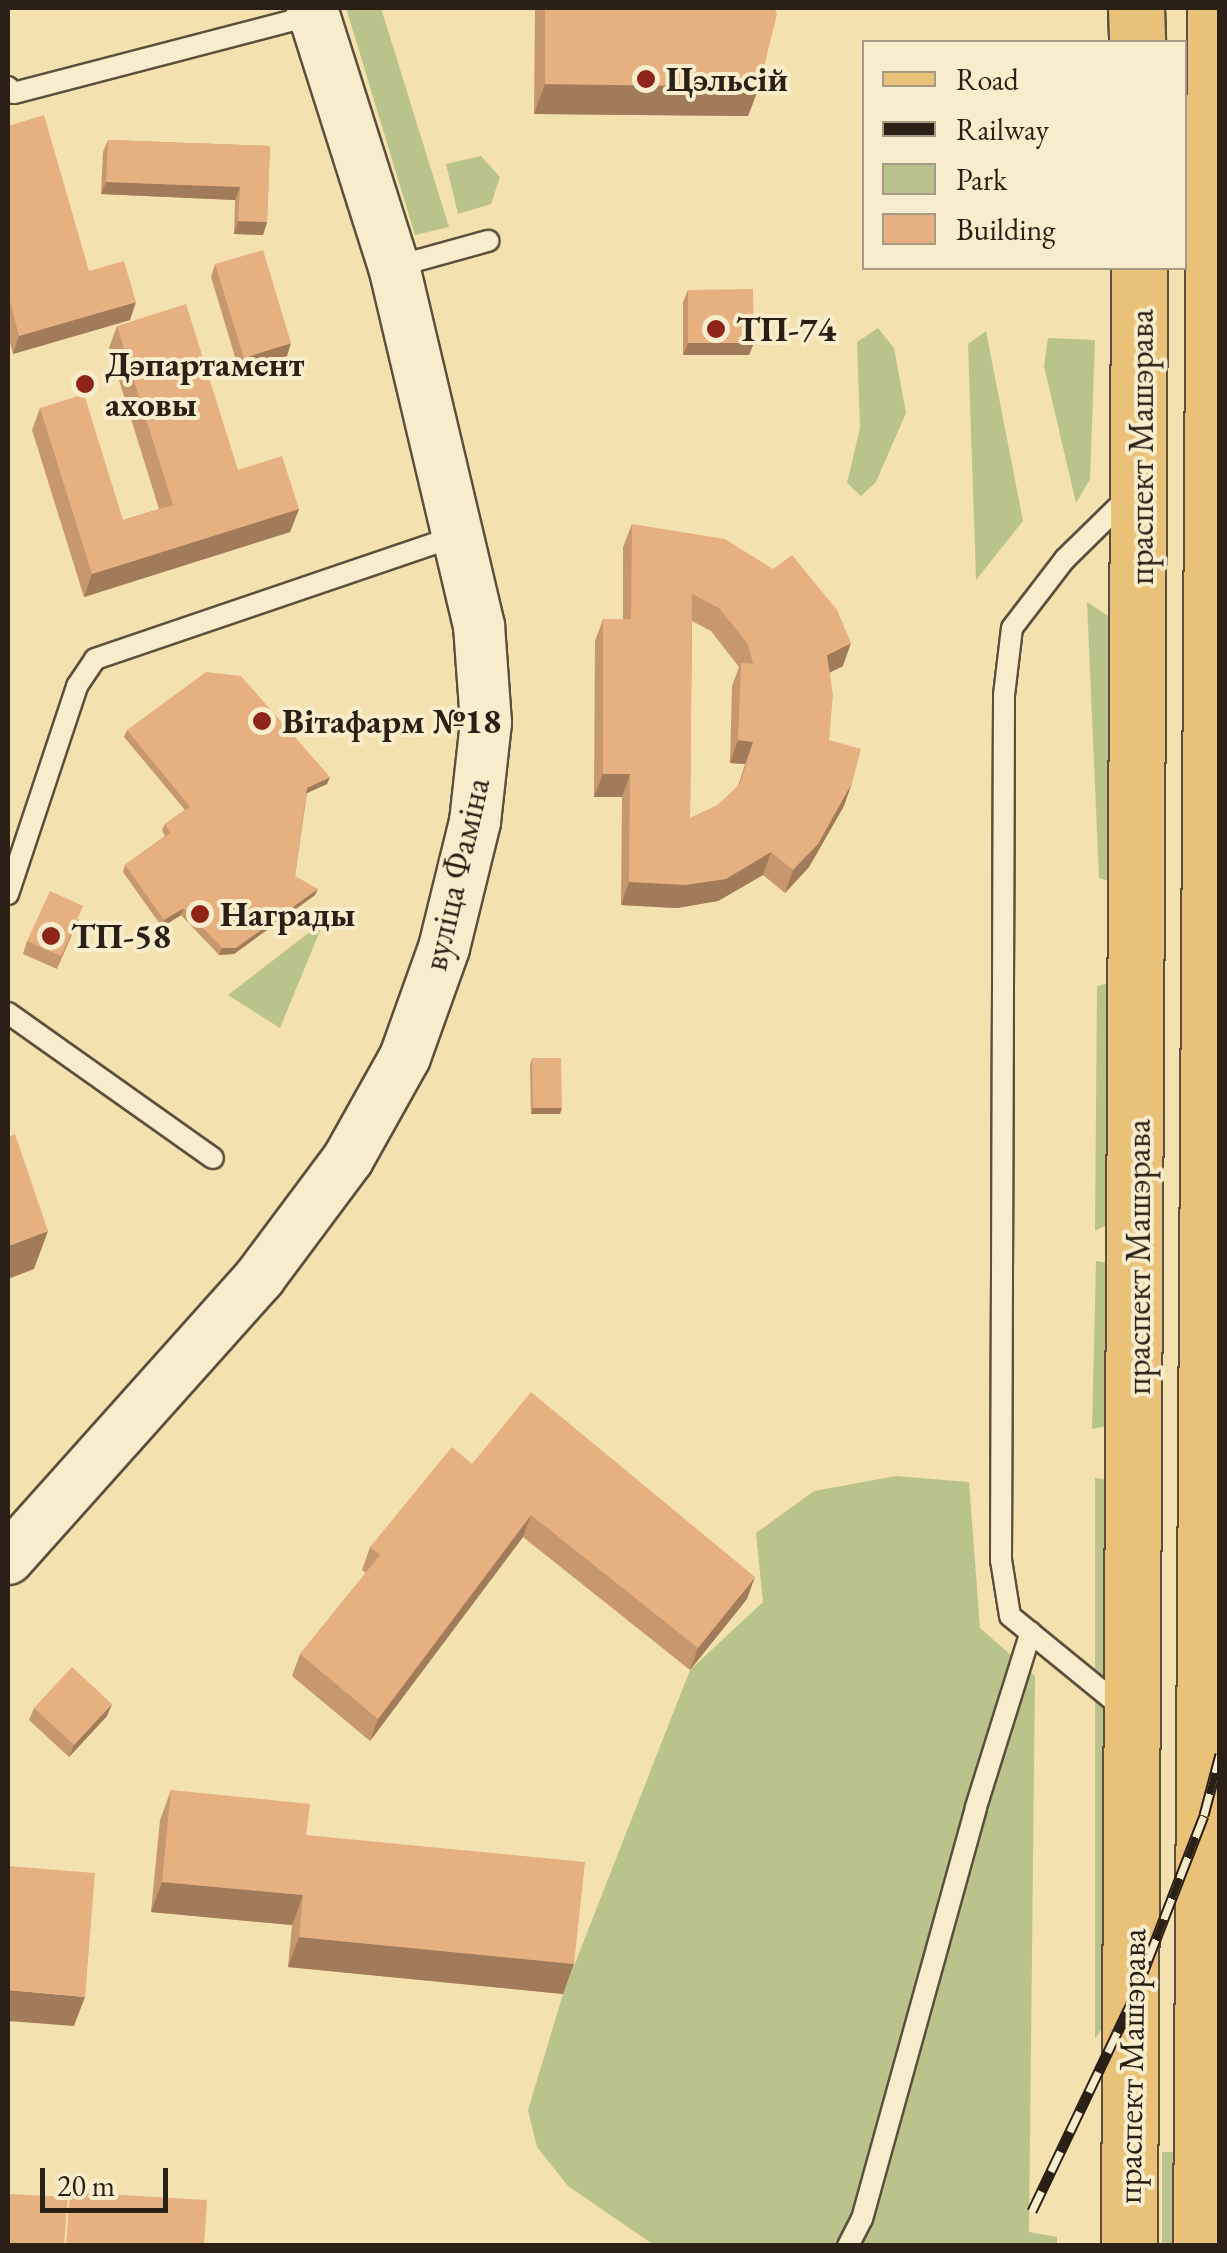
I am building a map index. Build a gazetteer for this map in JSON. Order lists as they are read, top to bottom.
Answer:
{
  "streets": {
    "main road": ["праспект Машэрава"],
    "street": ["вуліца Фаміна"]
  },
  "places": [
    "Цэльсій",
    "ТП-74",
    "Дэпартамент аховы",
    "Вітафарм №18",
    "Награды",
    "ТП-58"
  ],
  "legend": [
    "Road",
    "Railway",
    "Park",
    "Building"
  ],
  "scale_bar": "20 m"
}
